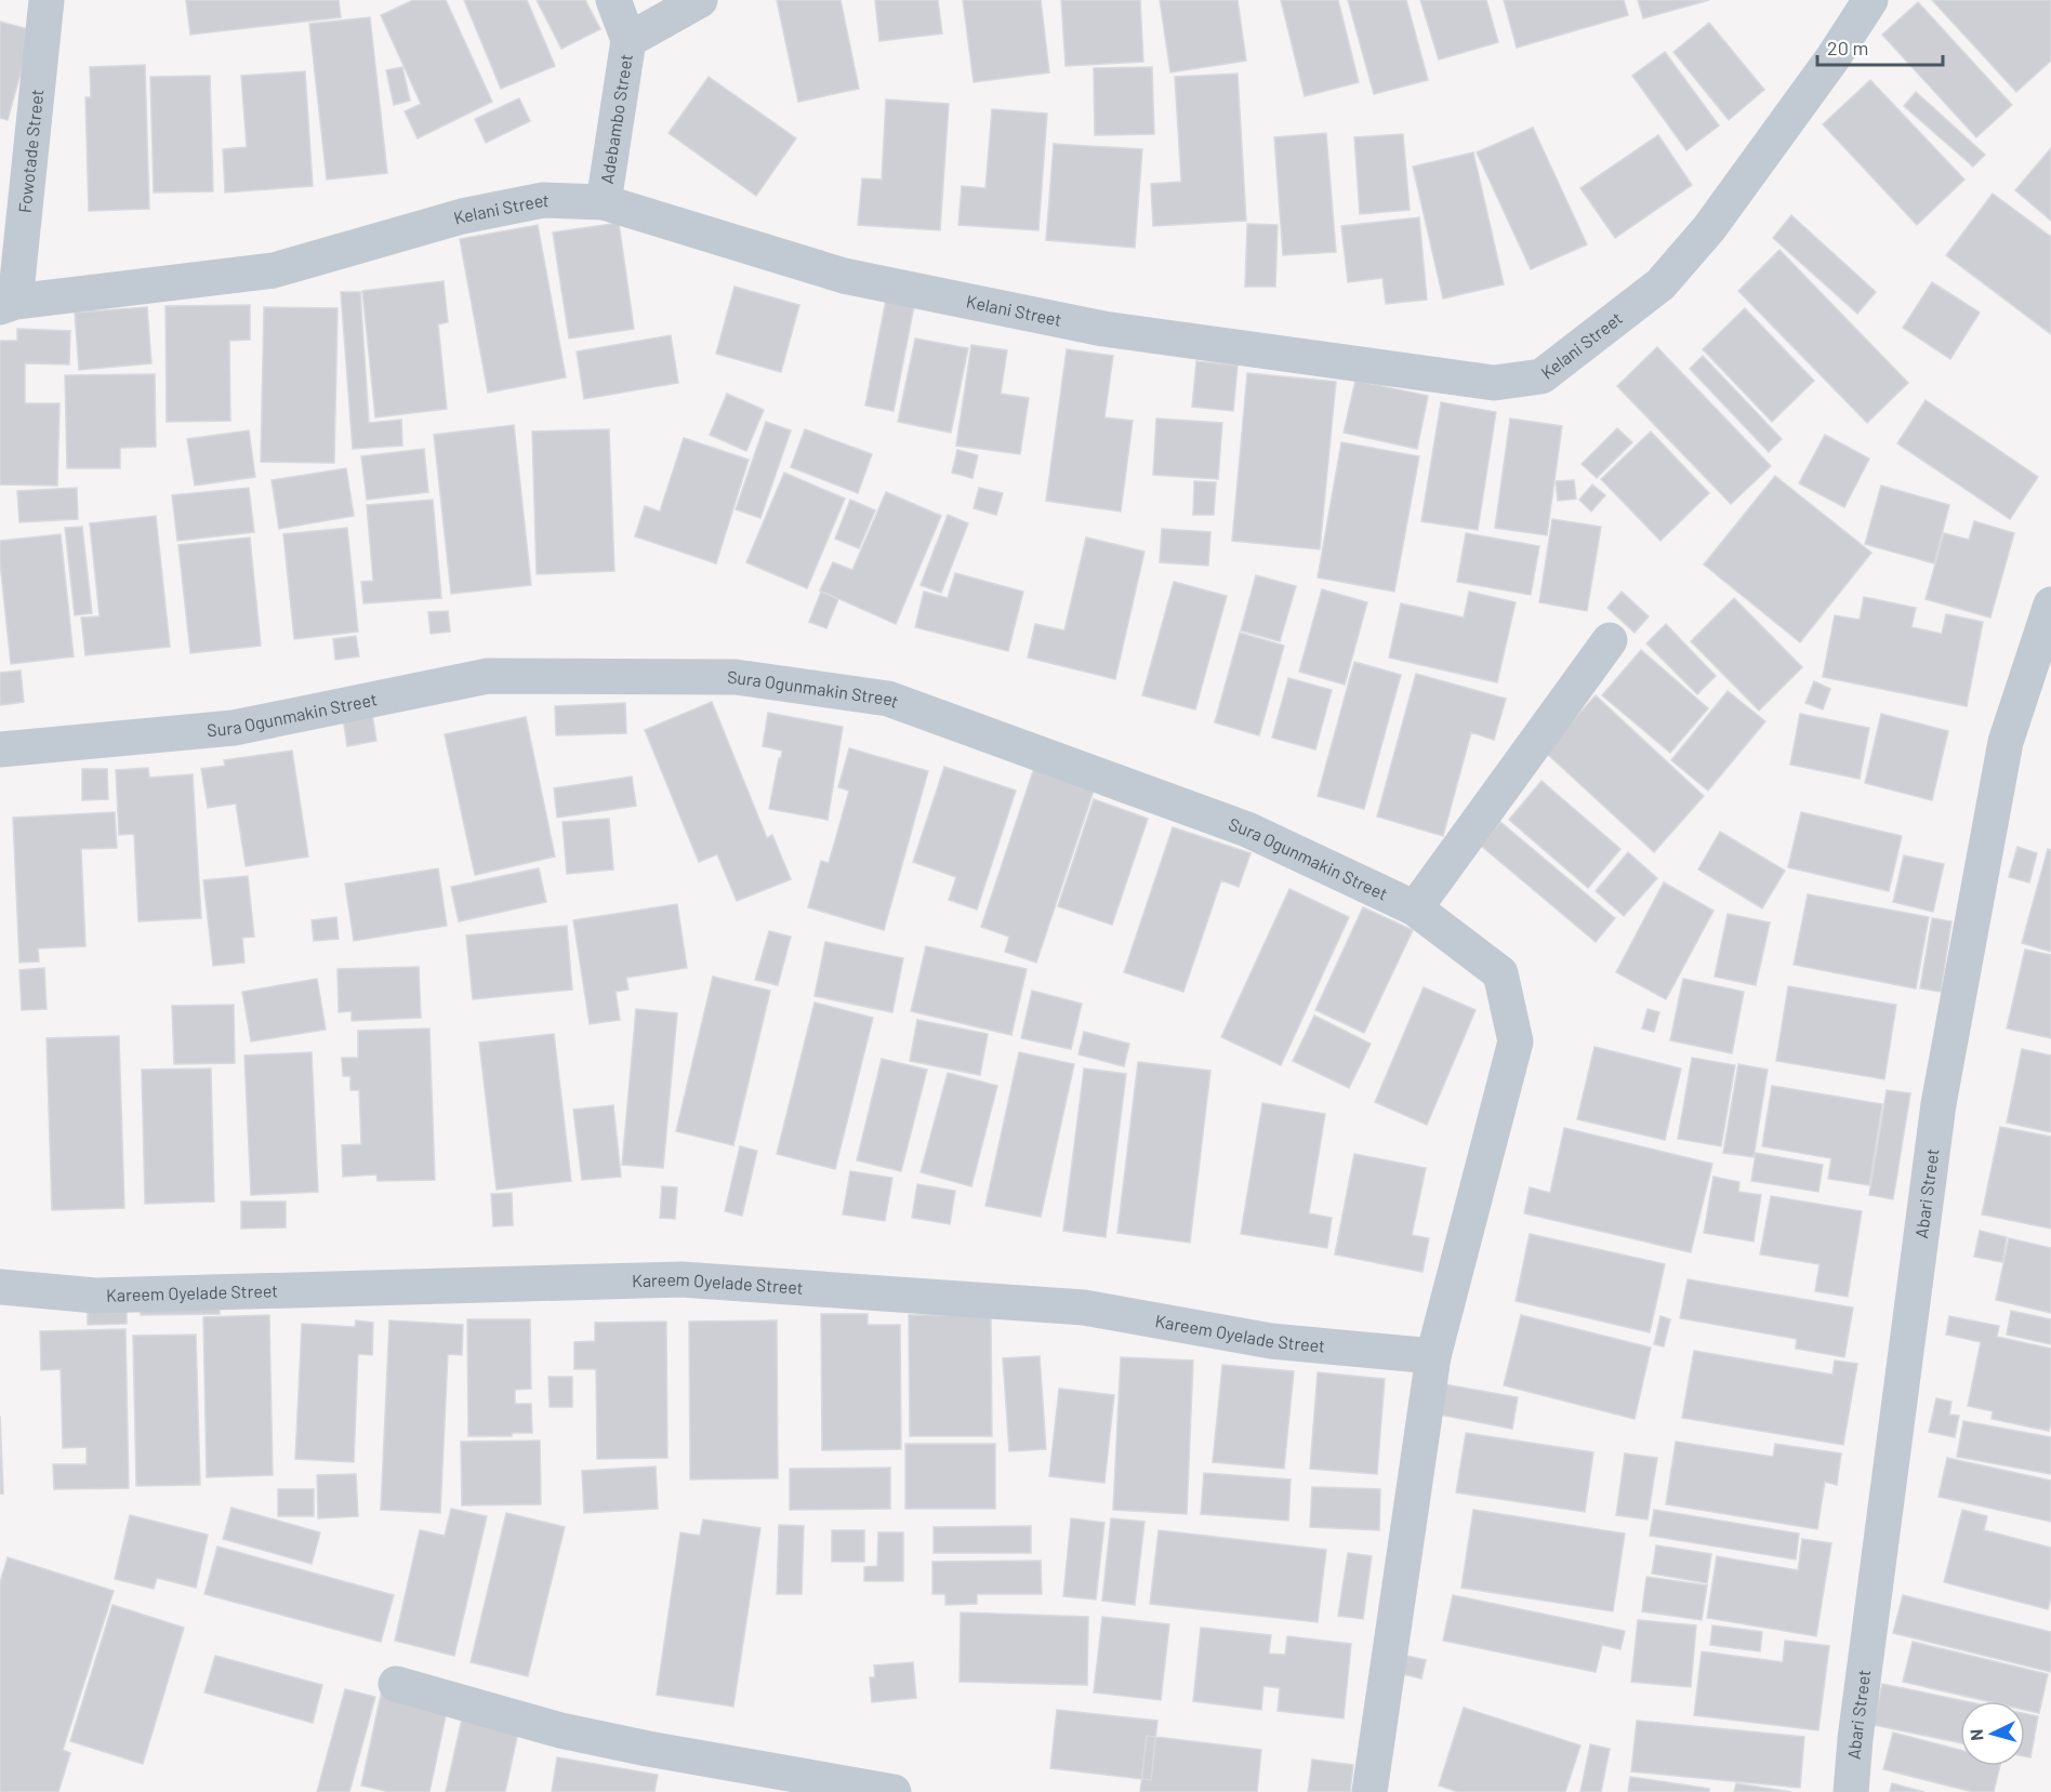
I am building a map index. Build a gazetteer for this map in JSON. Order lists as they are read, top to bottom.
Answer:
{
  "streets": {
    "street": [
      "Adebambo Street",
      "Fowotade Street",
      "Kelani Street",
      "Sura Ogunmakin Street",
      "Abari Street",
      "Kareem Oyelade Street"
    ]
  },
  "crossings": [
    ["Adebambo Street", "Kelani Street"],
    ["Fowotade Street", "Kelani Street"],
    ["Sura Ogunmakin Street", "Kareem Oyelade Street"]
  ],
  "scale_bar": "20 m",
  "north": "left"
}
